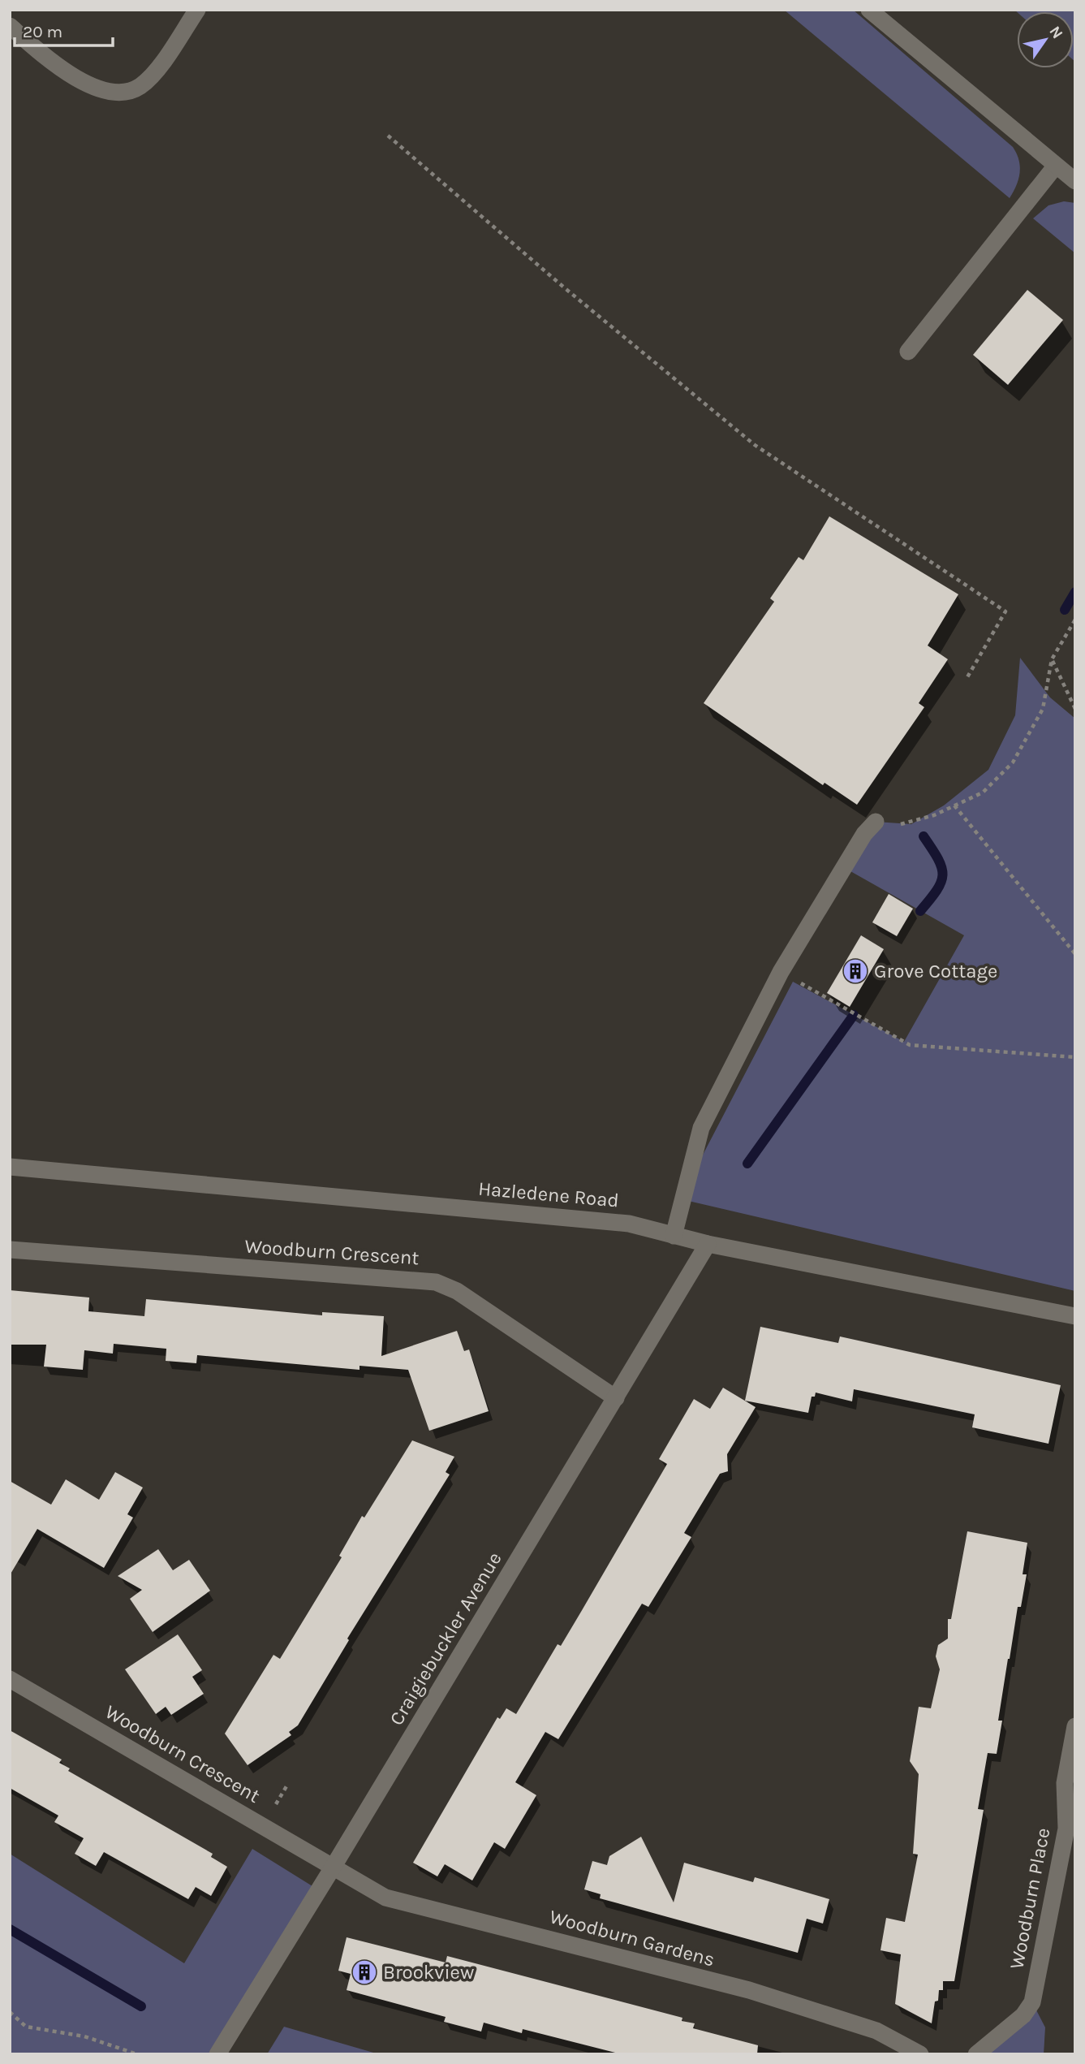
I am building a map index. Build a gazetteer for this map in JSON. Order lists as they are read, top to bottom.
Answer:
{
  "streets": {
    "street": [
      "Hazledene Road",
      "Woodburn Crescent",
      "Craigiebuckler Avenue",
      "Woodburn Place",
      "Woodburn Gardens"
    ]
  },
  "crossings": [
    ["Hazledene Road", "Craigiebuckler Avenue"],
    ["Woodburn Crescent", "Craigiebuckler Avenue"],
    ["Woodburn Crescent", "Woodburn Gardens"],
    ["Craigiebuckler Avenue", "Woodburn Gardens"]
  ],
  "places": {
    "building": ["Grove Cottage", "Brookview"]
  },
  "scale_bar": "20 m",
  "north": "top right"
}
